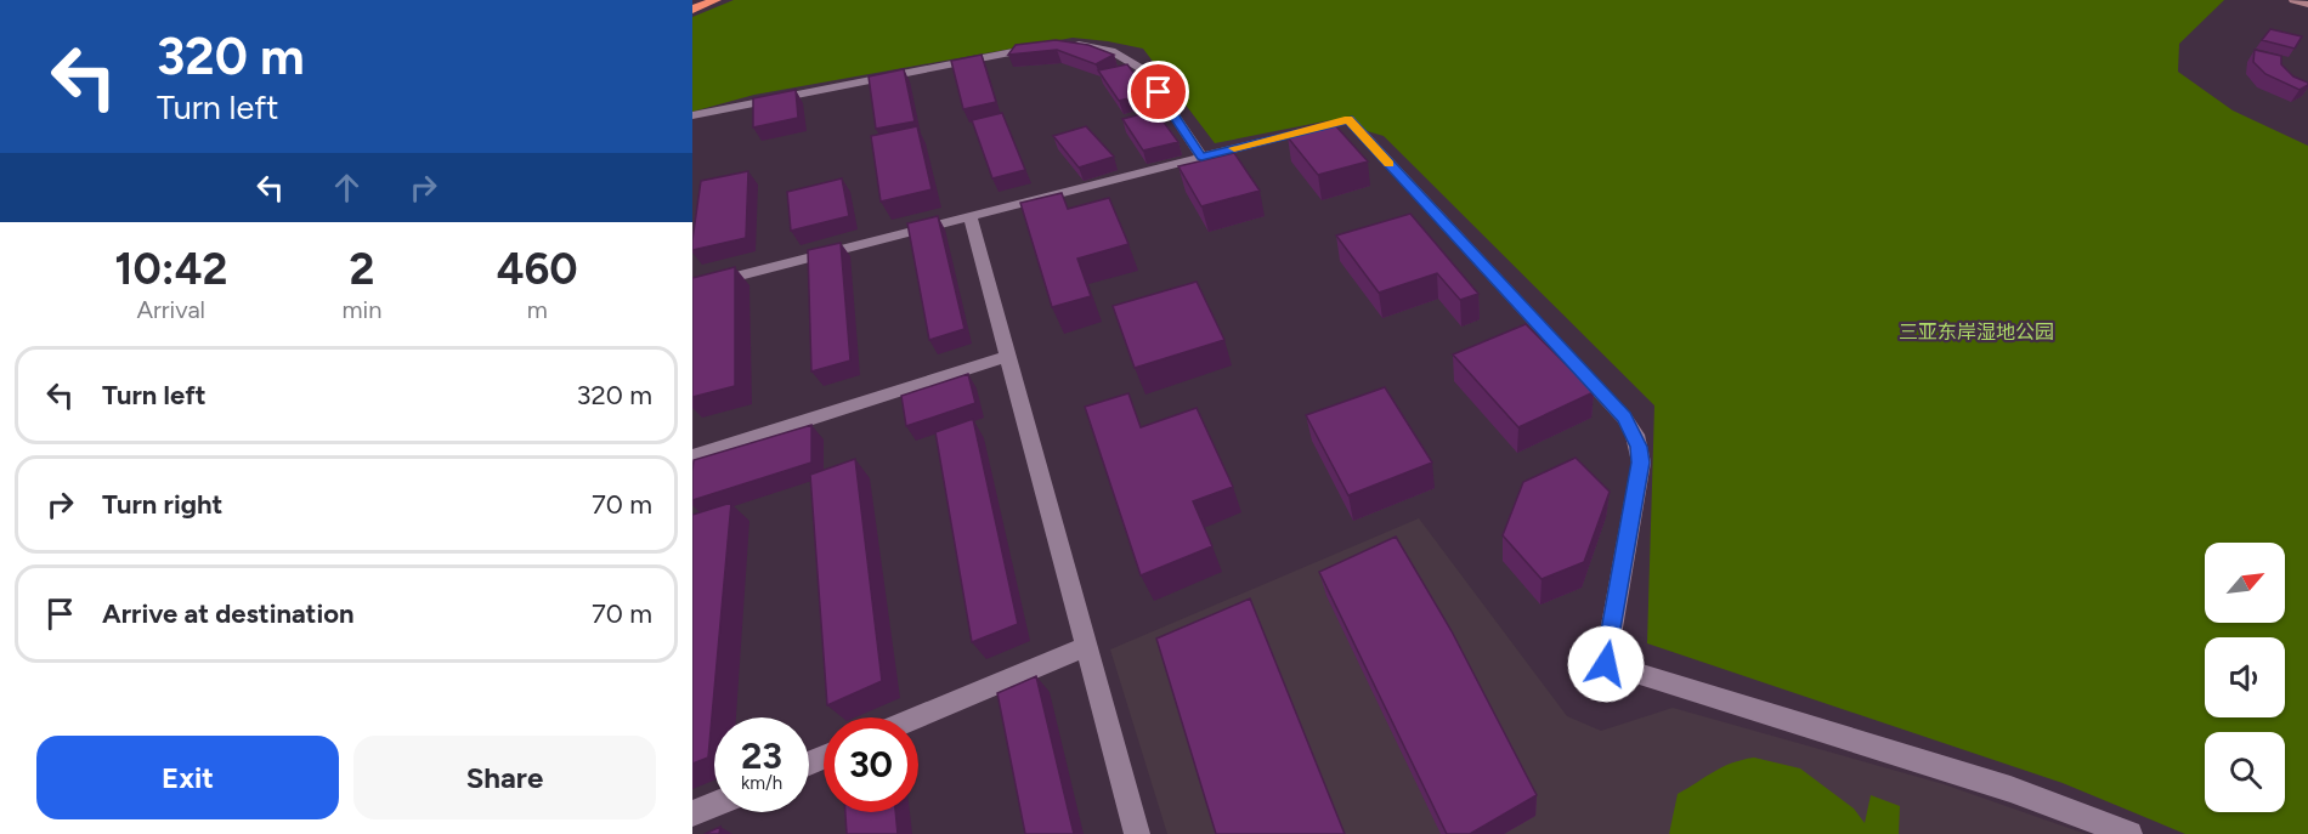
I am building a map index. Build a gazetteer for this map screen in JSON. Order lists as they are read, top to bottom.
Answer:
{
  "parks": ["三亚东岸湿地公园"],
  "north": "top right",
  "page": {
    "turn": ["320 m", "Turn left"],
    "eta": [
      "10:42",
      "Arrival",
      "2",
      "min",
      "460",
      "m"
    ],
    "list": [
      {
        "name": "Turn left",
        "value": "320 m"
      },
      {
        "name": "Turn right",
        "value": "70 m"
      },
      {
        "name": "Arrive at destination",
        "value": "70 m"
      }
    ],
    "speed": "23 km/h",
    "limit": "30",
    "buttons": ["Exit", "Share"]
  }
}
